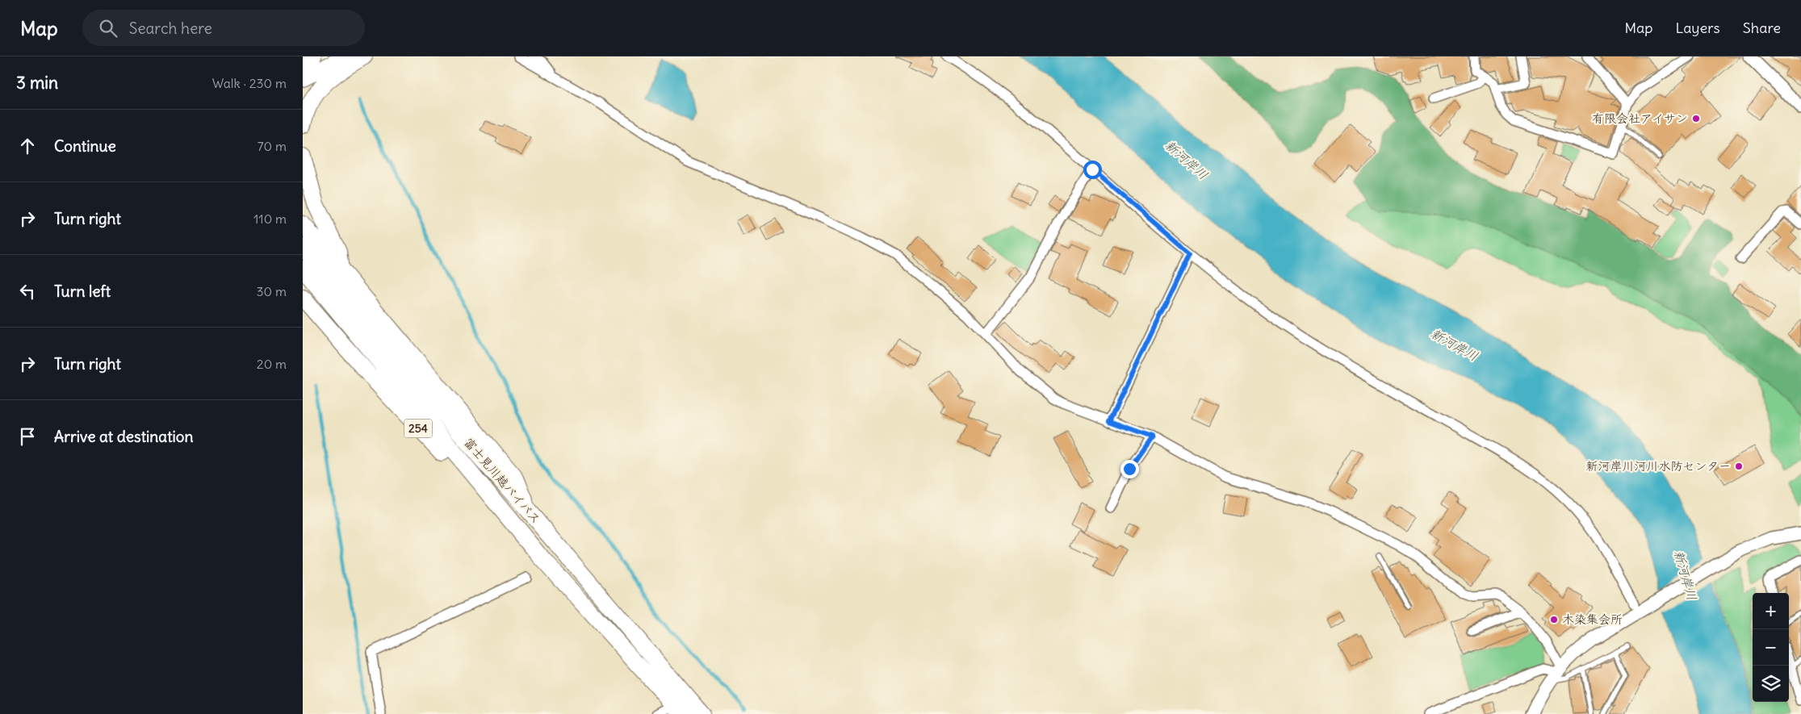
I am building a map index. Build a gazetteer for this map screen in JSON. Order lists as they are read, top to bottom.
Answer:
{
  "streets": {
    "highway": ["254", "富士見川越バイパス"]
  },
  "crossings": [
    ["254", "富士見川越バイパス"]
  ],
  "water": ["新河岸川"],
  "places": ["有限会社アイサン", "新河岸川河川水防センター", "木染集会所"],
  "page": {
    "header": "Map",
    "search": "Search here",
    "nav": ["Map", "Layers", "Share"],
    "heading": ["3 min", "Walk · 230 m"],
    "list": [
      ["Continue", "70 m"],
      ["Turn right", "110 m"],
      ["Turn left", "30 m"],
      ["Turn right", "20 m"],
      "Arrive at destination"
    ],
    "map_buttons": ["+", "−"]
  }
}
